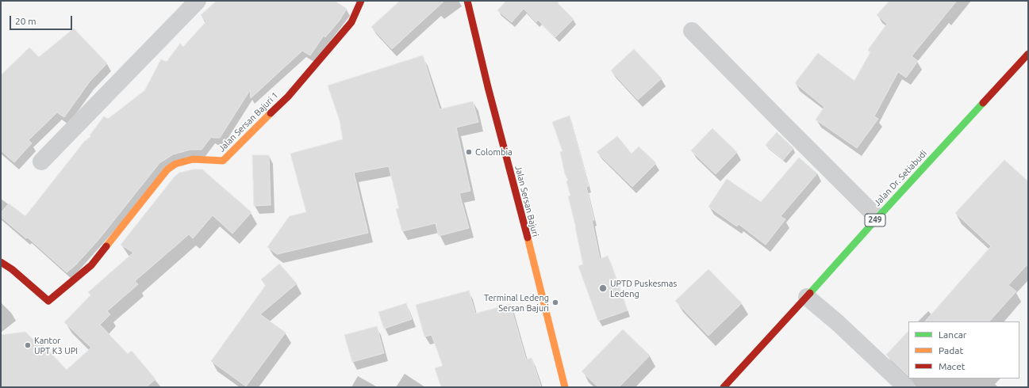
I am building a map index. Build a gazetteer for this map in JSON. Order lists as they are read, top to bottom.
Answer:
{
  "streets": {
    "main road": [
      "Jalan Sersan Bajuri 1",
      "Jalan Dr. Setiabudi",
      "Jalan Sersan Bajuri",
      "249"
    ]
  },
  "places": [
    "Colombia",
    "UPTD Puskesmas Ledeng",
    "Terminal Ledeng Sersan Bajuri",
    "Kantor UPT K3 UPI"
  ],
  "legend": ["Lancar", "Padat", "Macet"],
  "scale_bar": "20 m"
}
